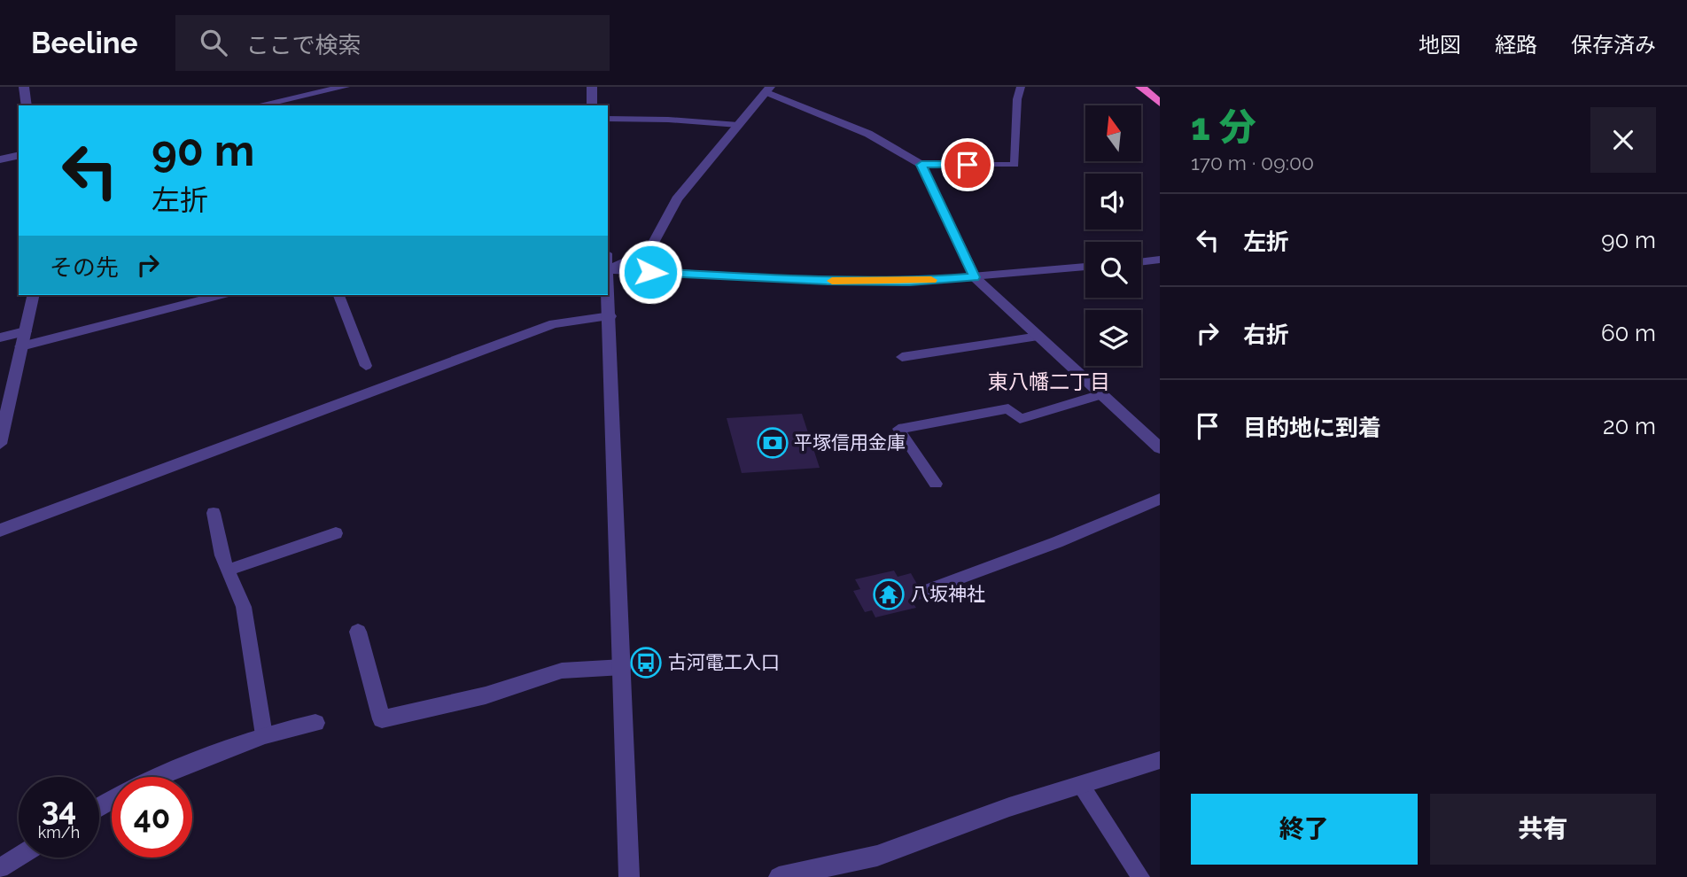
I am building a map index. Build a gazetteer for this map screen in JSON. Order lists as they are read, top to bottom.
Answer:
{
  "districts": ["東八幡二丁目"],
  "places": {
    "bank": ["平塚信用金庫"],
    "temple": ["八坂神社"],
    "bus stop": ["古河電工入口"]
  },
  "north": "top",
  "page": {
    "header": "Beeline",
    "search": "ここで検索",
    "nav": ["地図", "経路", "保存済み"],
    "heading": ["1 分", "170 m · 09:00"],
    "turn": ["90 m", "左折"],
    "list": [
      {
        "name": "左折",
        "value": "90 m"
      },
      {
        "name": "右折",
        "value": "60 m"
      },
      {
        "name": "目的地に到着",
        "value": "20 m"
      }
    ],
    "then": "その先",
    "speed": "34 km/h",
    "limit": "40",
    "buttons": ["終了", "共有"]
  }
}
